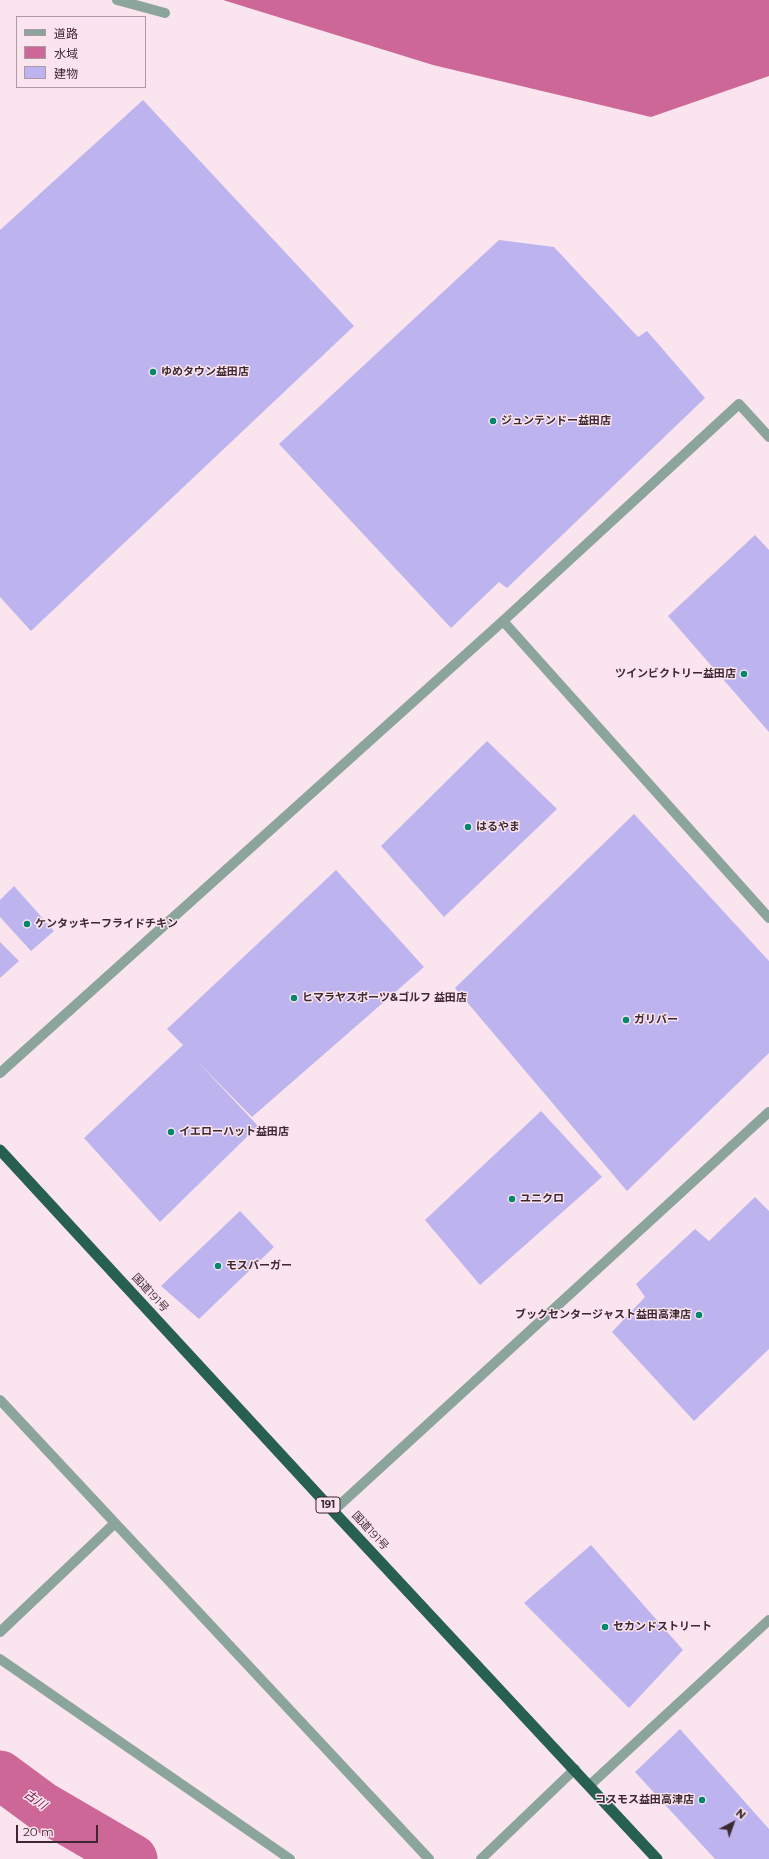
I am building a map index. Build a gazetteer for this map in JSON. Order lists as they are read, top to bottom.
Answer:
{
  "streets": {
    "highway": ["国道191号", "191"]
  },
  "water": ["古川"],
  "places": [
    "ゆめタウン益田店",
    "ジュンテンドー益田店",
    "ツインビクトリー益田店",
    "はるやま",
    "ケンタッキーフライドチキン",
    "ヒマラヤスポーツ&ゴルフ 益田店",
    "ガリバー",
    "イエローハット益田店",
    "ユニクロ",
    "モスバーガー",
    "ブックセンタージャスト益田高津店",
    "セカンドストリート",
    "コスモス益田高津店"
  ],
  "legend": ["道路", "水域", "建物"],
  "scale_bar": "20 m",
  "north": "top right"
}
